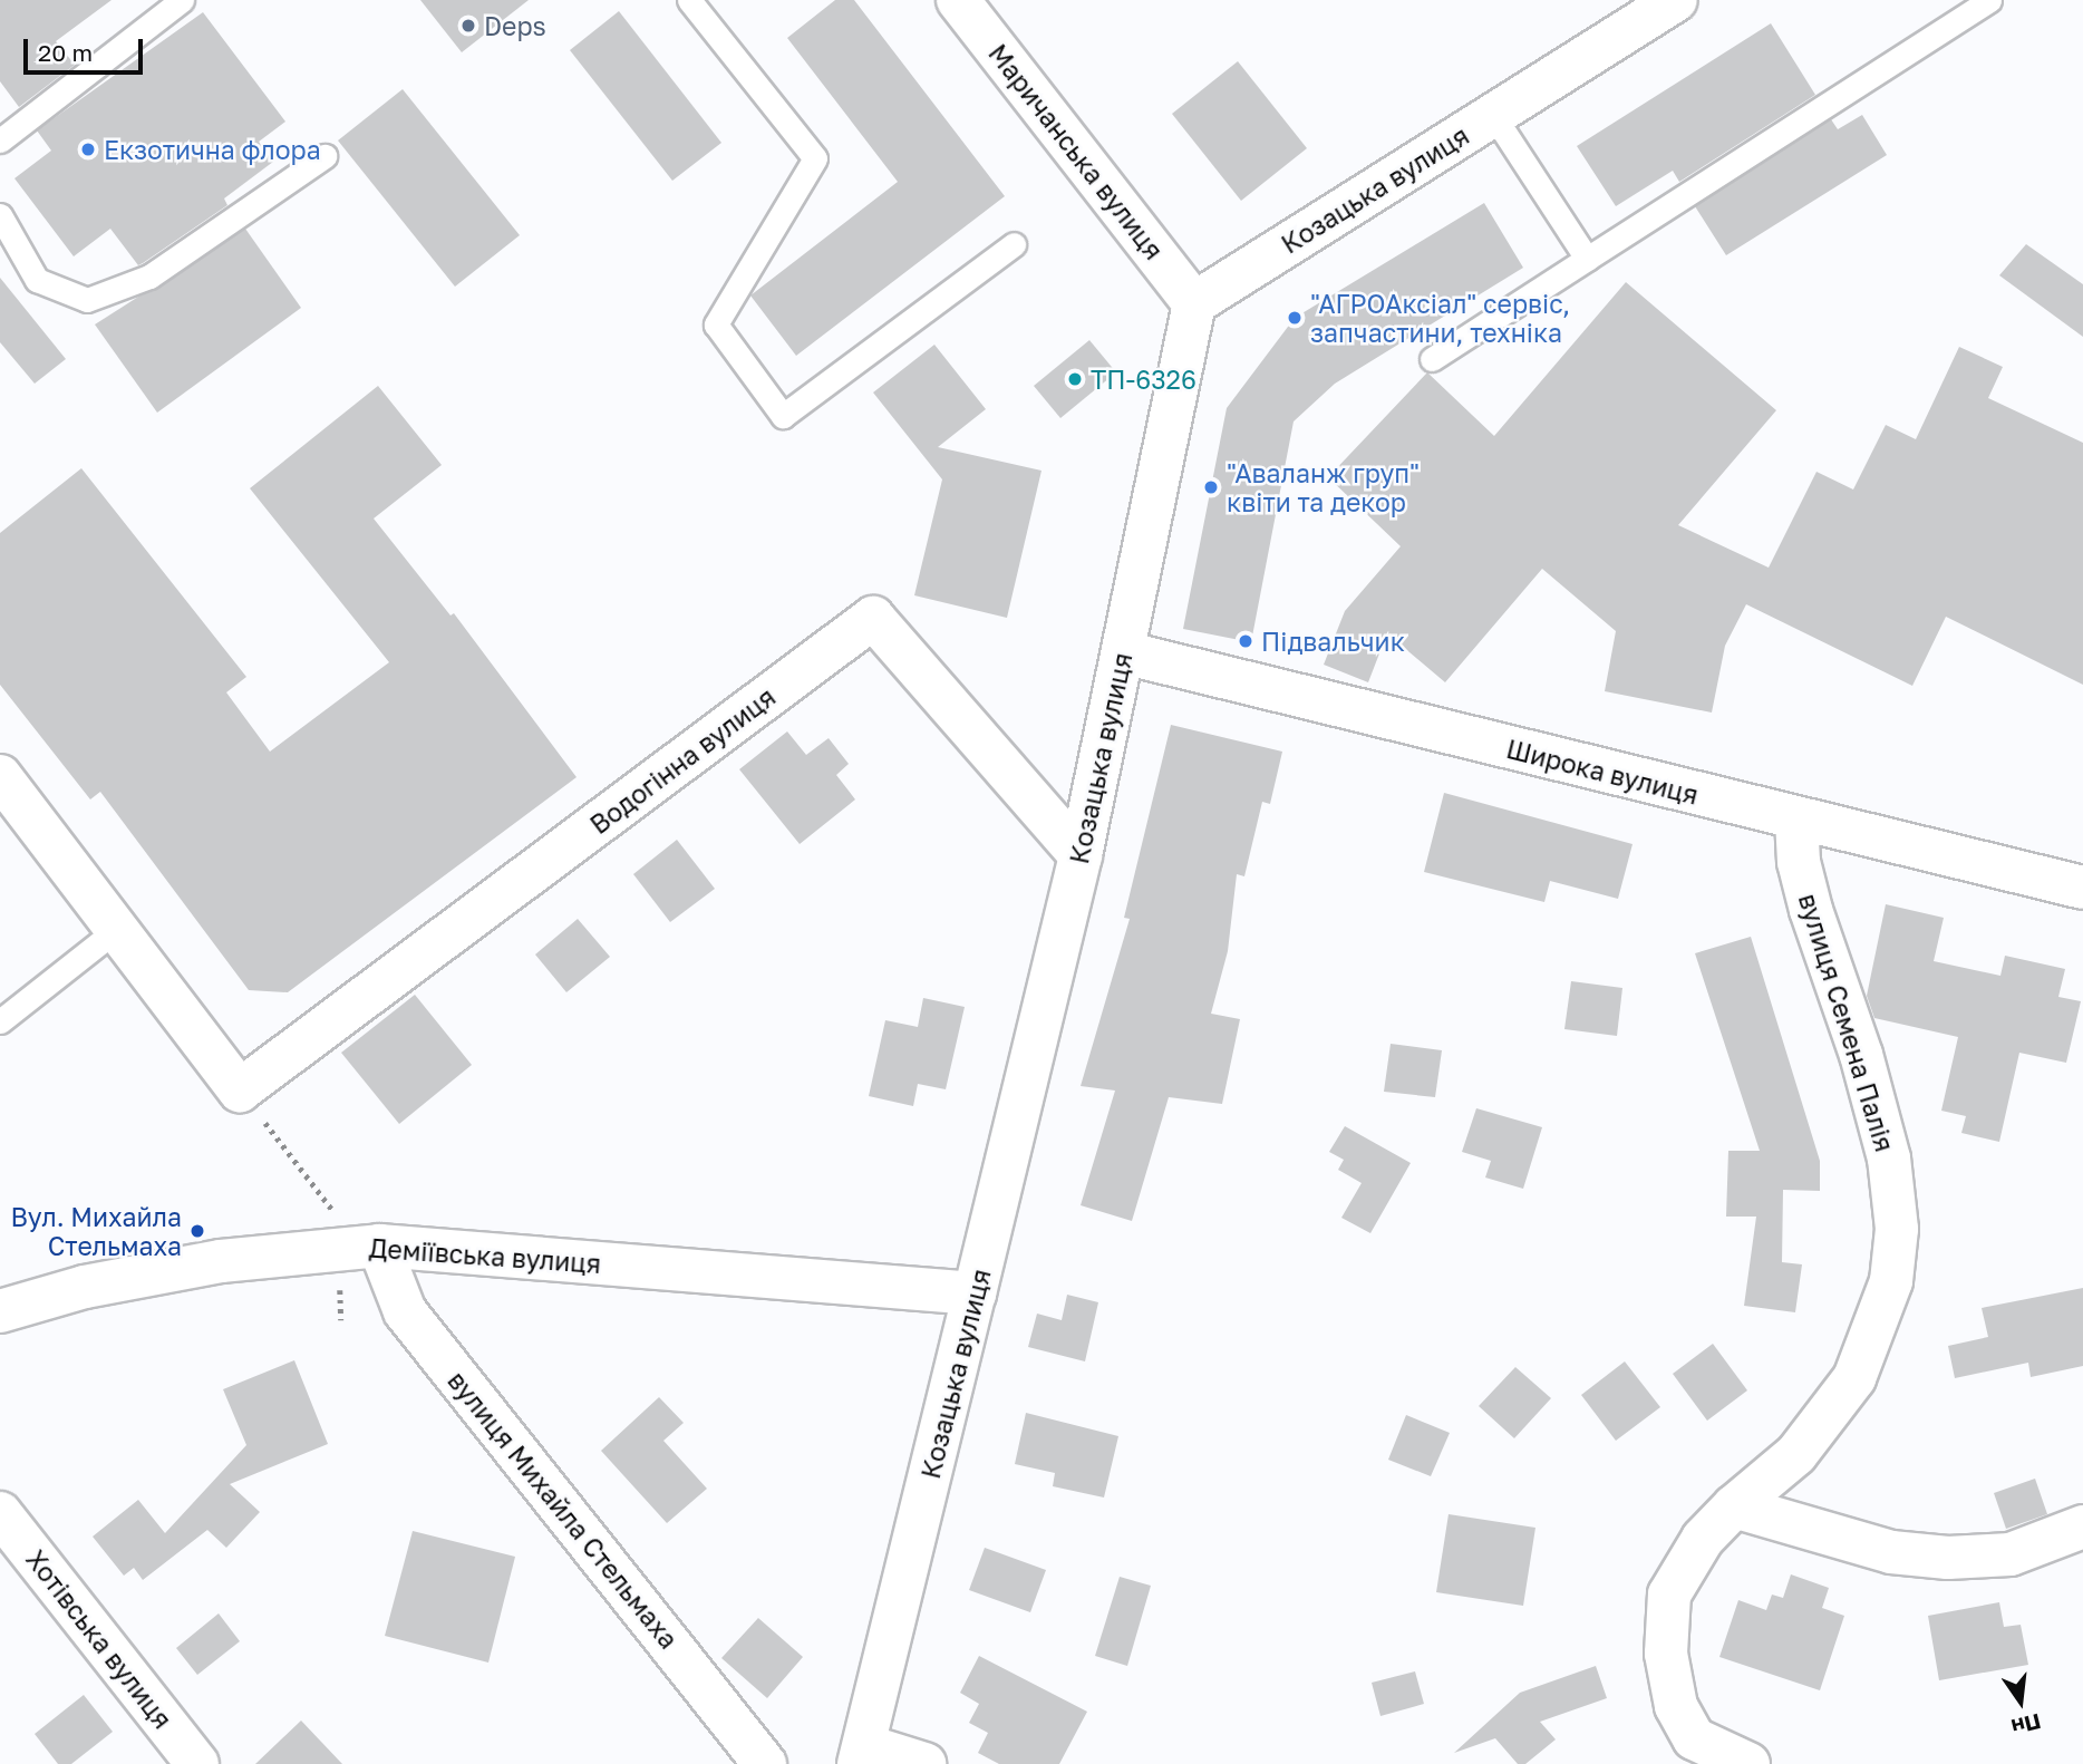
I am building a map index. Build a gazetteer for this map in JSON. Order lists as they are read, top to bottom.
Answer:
{
  "streets": {
    "street": [
      "Маричанська вулиця",
      "Козацька вулиця",
      "Водогінна вулиця",
      "Широка вулиця",
      "вулиця Семена Палія",
      "Деміївська вулиця",
      "вулиця Михайла Стельмаха",
      "Хотівська вулиця"
    ]
  },
  "crossings": [
    ["Маричанська вулиця", "Козацька вулиця"],
    ["Козацька вулиця", "Водогінна вулиця"],
    ["Козацька вулиця", "Широка вулиця"],
    ["Козацька вулиця", "Деміївська вулиця"],
    ["Широка вулиця", "вулиця Семена Палія"],
    ["Деміївська вулиця", "вулиця Михайла Стельмаха"]
  ],
  "places": [
    "Deps",
    "Екзотична флора",
    "\"АГРОАксіал\" сервіс, запчастини, техніка",
    "ТП-6326",
    "\"Аваланж груп\" квіти та декор",
    "Підвальчик",
    "Вул. Михайла Стельмаха"
  ],
  "scale_bar": "20 m",
  "north": "bottom"
}
